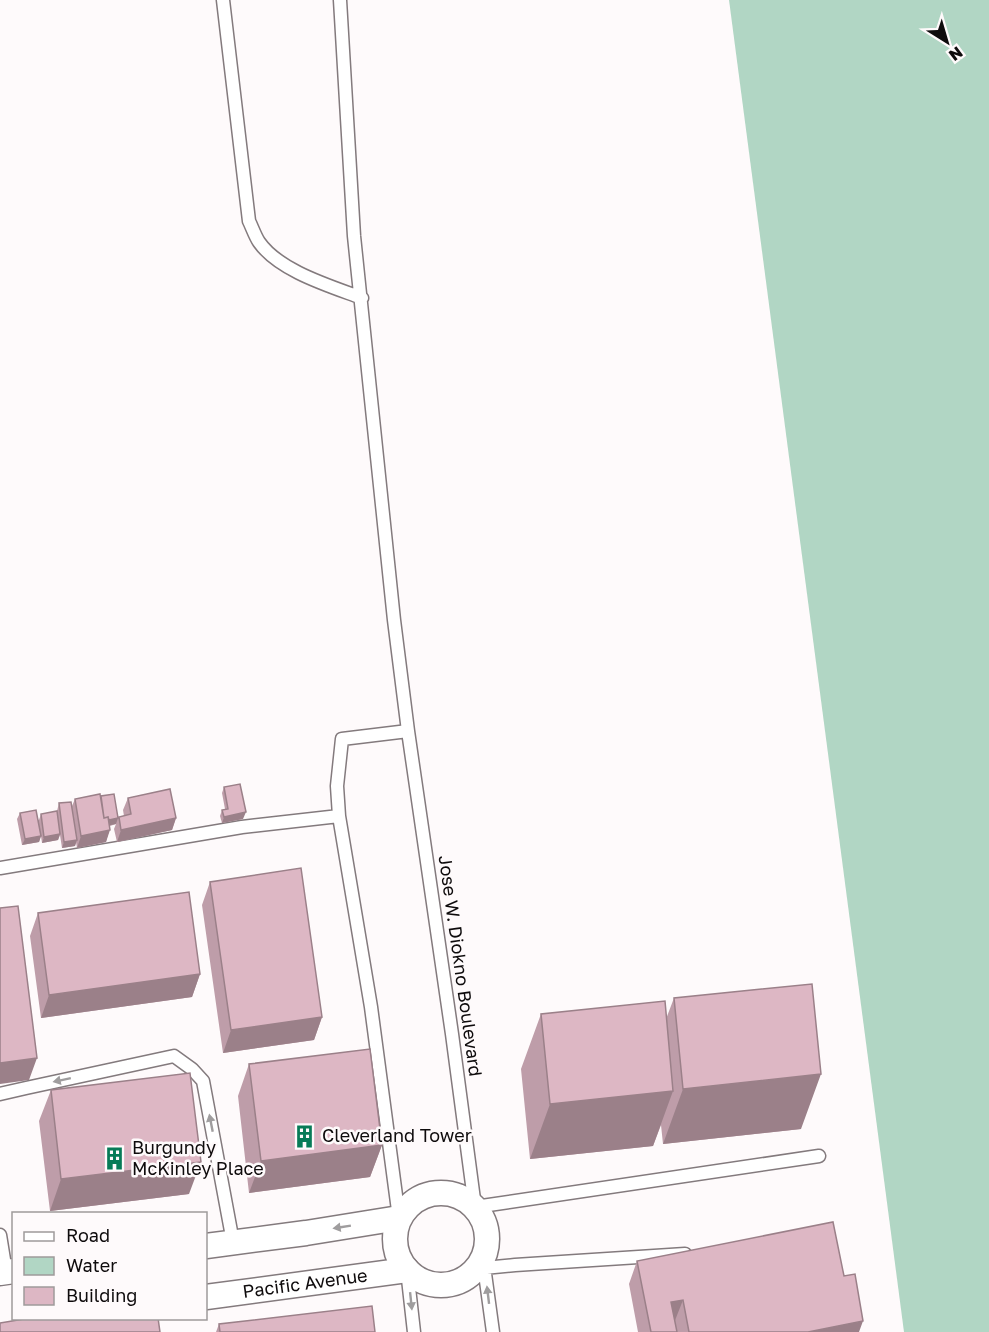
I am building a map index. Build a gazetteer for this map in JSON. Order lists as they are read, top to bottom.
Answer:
{
  "streets": {
    "street": ["Pacific Avenue"],
    "lane": ["Jose W. Diokno Boulevard"]
  },
  "crossings": [
    ["Jose W. Diokno Boulevard", "Pacific Avenue"]
  ],
  "places": {
    "building": ["Cleverland Tower", "Burgundy McKinley Place"]
  },
  "legend": ["Road", "Water", "Building"],
  "north": "bottom right"
}
